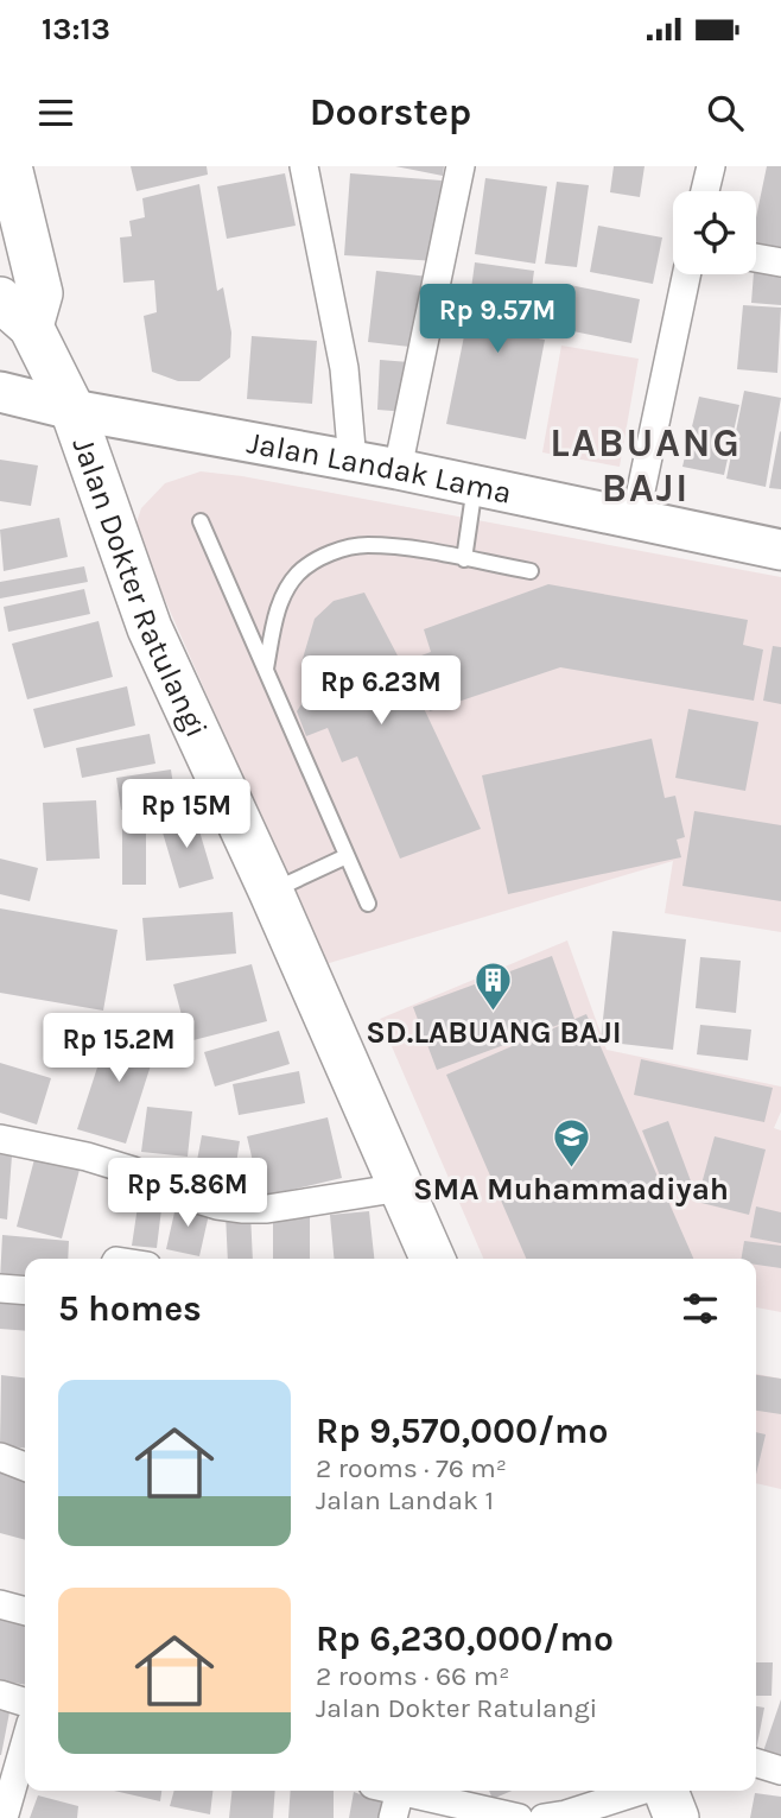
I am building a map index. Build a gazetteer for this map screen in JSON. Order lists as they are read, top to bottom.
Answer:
{
  "streets": {
    "main road": ["Jalan Landak Lama", "Jalan Dokter Ratulangi"]
  },
  "crossings": [
    ["Jalan Landak Lama", "Jalan Dokter Ratulangi"]
  ],
  "districts": ["LABUANG BAJI"],
  "places": {
    "building": ["SD.LABUANG BAJI"],
    "school or university": ["SMA Muhammadiyah"]
  },
  "page": {
    "status": "13:13",
    "header": "Doorstep",
    "price": [
      "Rp 9.57M",
      "Rp 6.23M",
      "Rp 15M",
      "Rp 15.2M",
      "Rp 5.86M"
    ],
    "heading": "5 homes",
    "list": [
      {
        "name": "Rp 9,570,000/mo",
        "note": "2 rooms · 76 m² · Jalan Landak 1"
      },
      {
        "name": "Rp 6,230,000/mo",
        "note": "2 rooms · 66 m² · Jalan Dokter Ratulangi"
      }
    ]
  }
}
